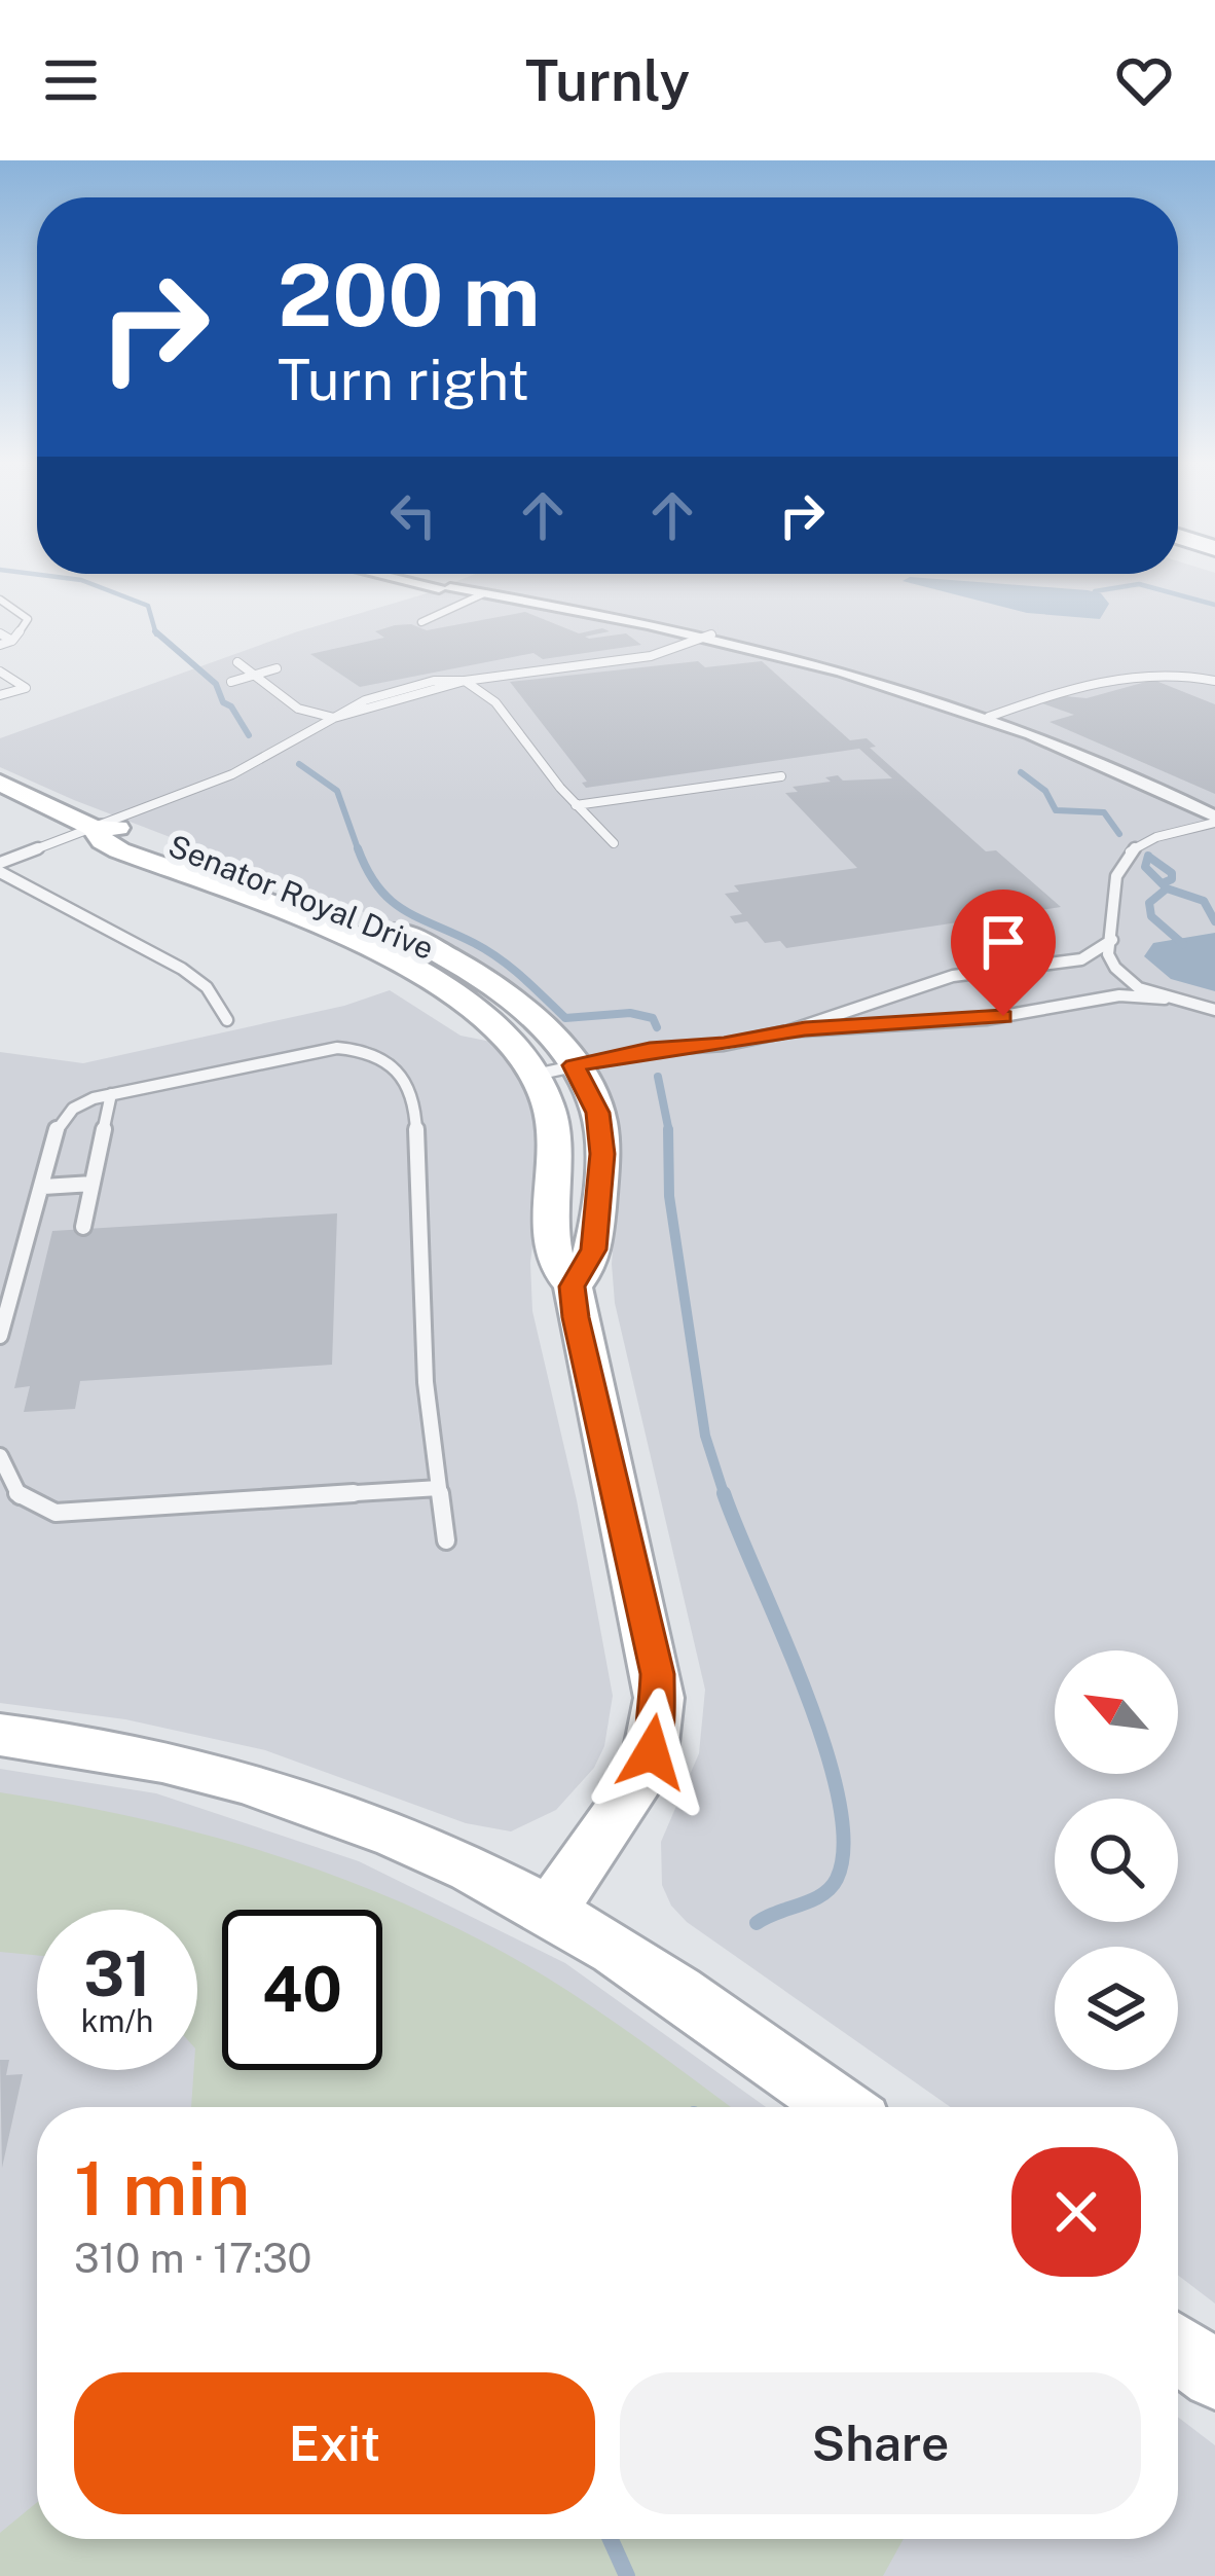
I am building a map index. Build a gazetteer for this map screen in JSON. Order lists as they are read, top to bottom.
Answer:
{
  "streets": {
    "street": ["Senator Royal Drive"]
  },
  "north": "top left",
  "page": {
    "header": "Turnly",
    "turn": ["200 m", "Turn right"],
    "speed": "31 km/h",
    "limit": "40",
    "heading": ["1 min", "310 m · 17:30"],
    "buttons": ["Exit", "Share"]
  }
}
